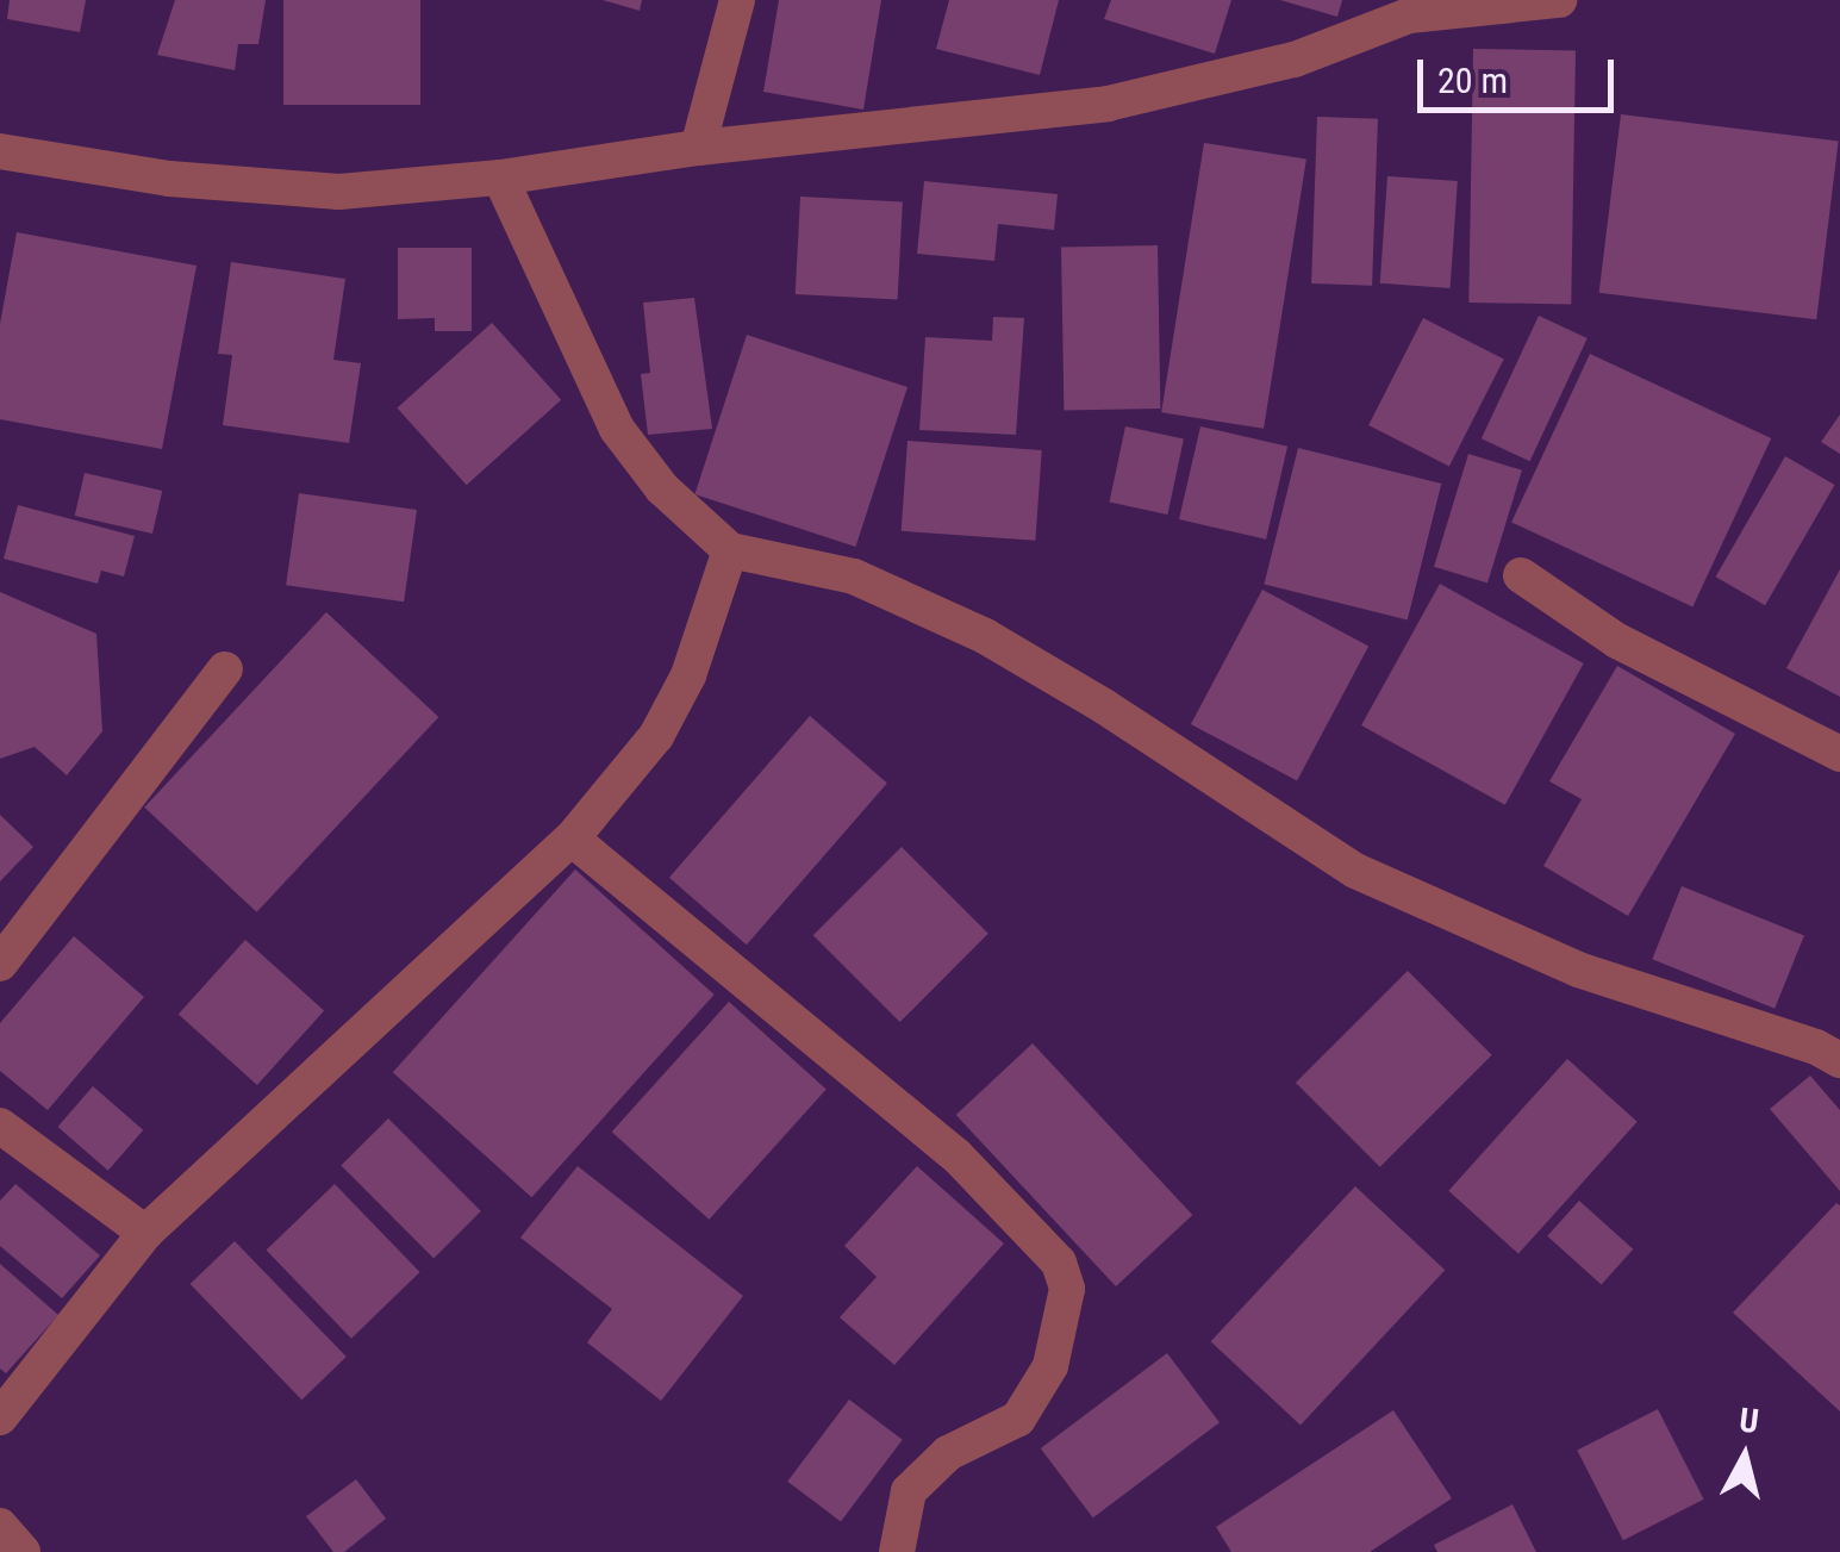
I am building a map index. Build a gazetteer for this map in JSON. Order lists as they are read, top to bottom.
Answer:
{
  "scale_bar": "20 m",
  "north": "top"
}
